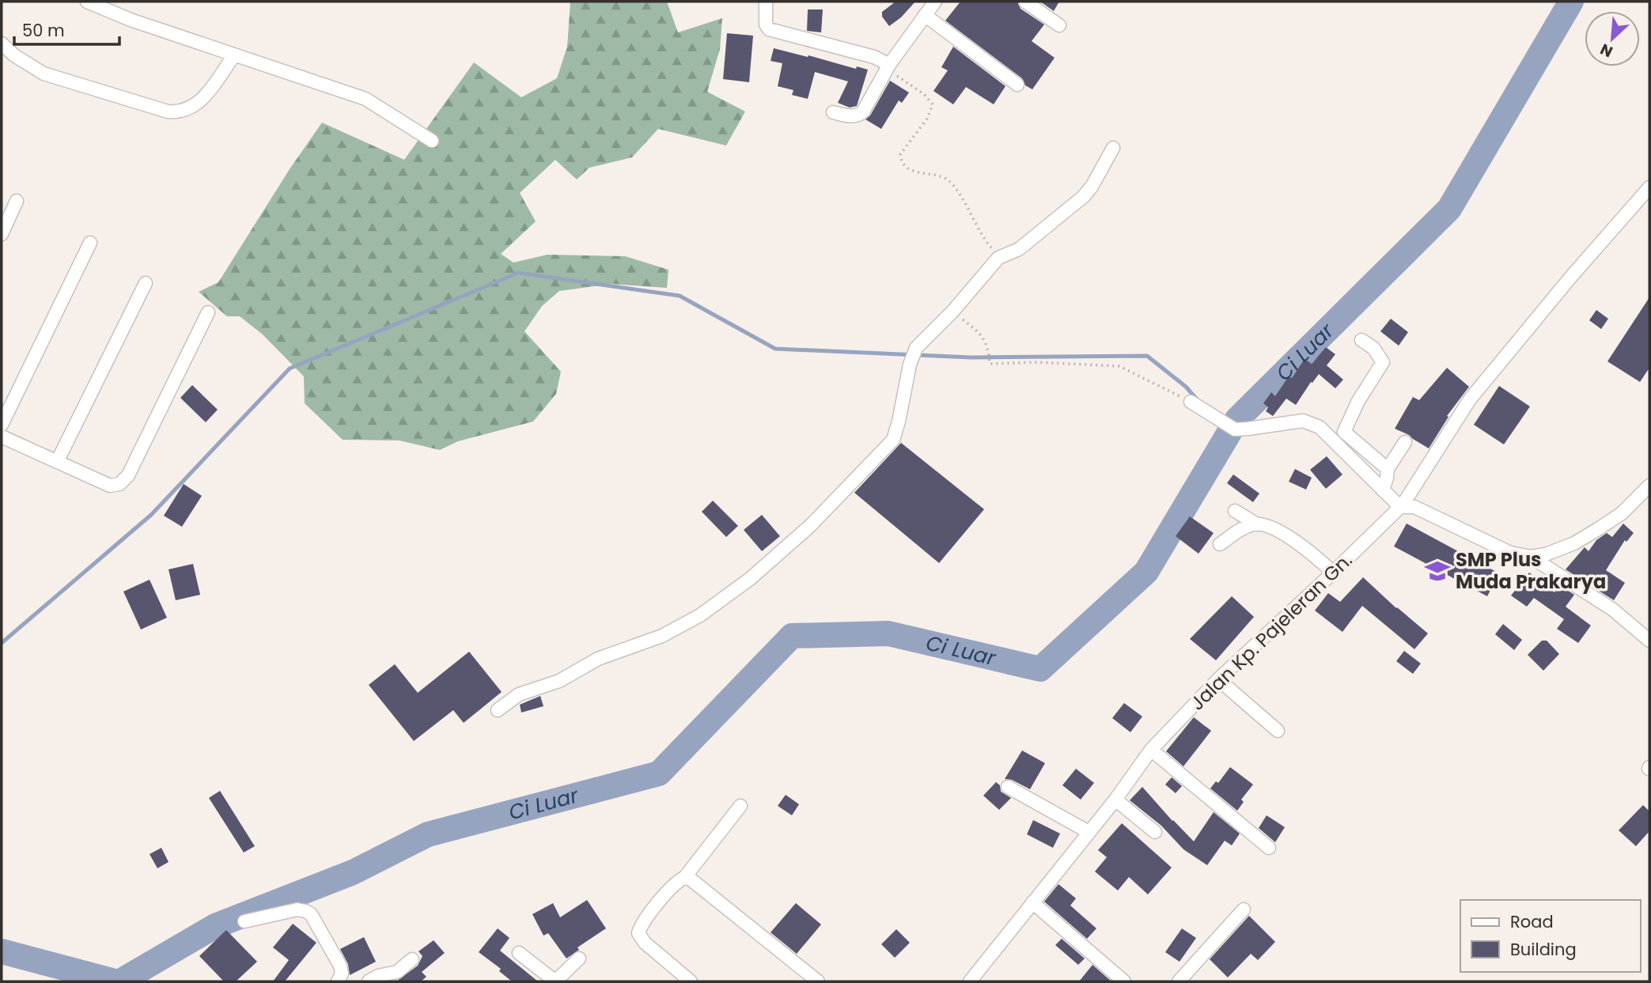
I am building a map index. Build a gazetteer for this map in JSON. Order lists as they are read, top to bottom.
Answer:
{
  "streets": {
    "street": ["Jalan Kp. Pajeleran Gn."]
  },
  "water": ["Ci Luar"],
  "places": {
    "school or university": ["SMP Plus Muda Prakarya"]
  },
  "legend": ["Road", "Building"],
  "scale_bar": "50 m",
  "north": "bottom left"
}
